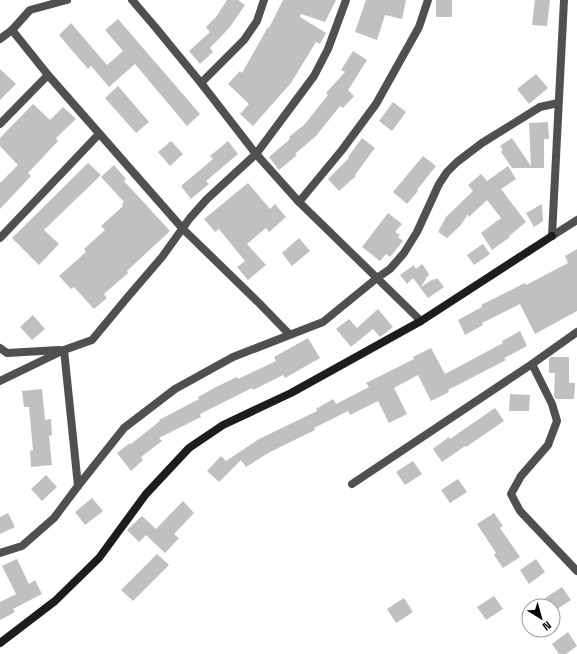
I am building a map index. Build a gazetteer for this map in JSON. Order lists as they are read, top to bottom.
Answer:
{
  "north": "bottom right"
}
